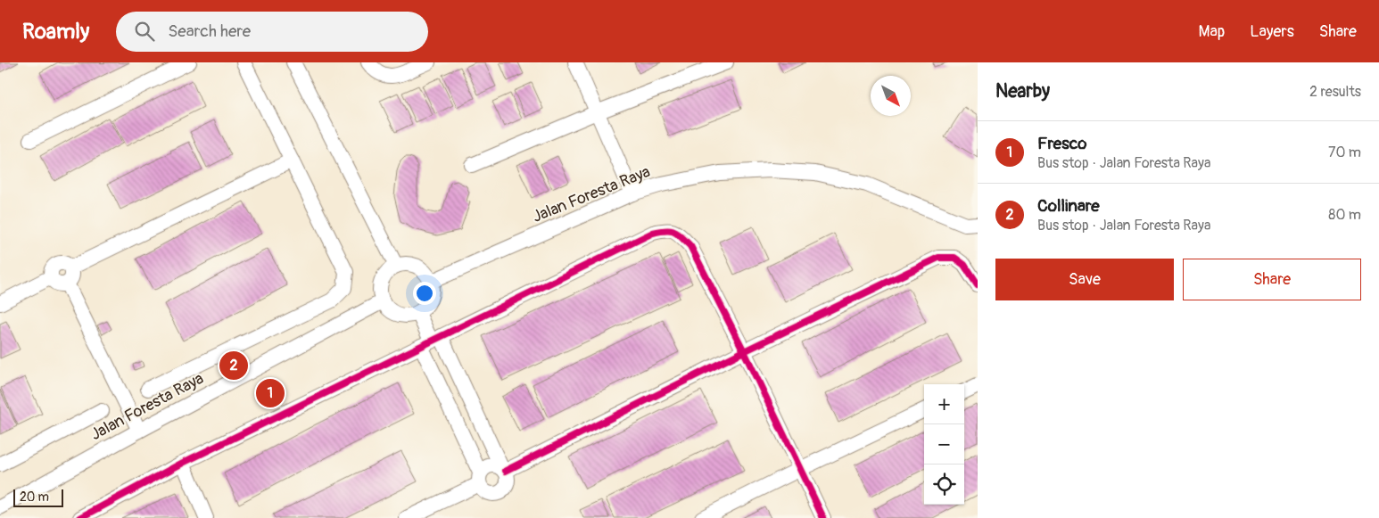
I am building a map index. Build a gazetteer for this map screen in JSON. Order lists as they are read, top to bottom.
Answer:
{
  "streets": {
    "street": ["Jalan Foresta Raya"]
  },
  "scale_bar": "20 m",
  "north": "bottom right",
  "page": {
    "header": "Roamly",
    "search": "Search here",
    "nav": ["Map", "Layers", "Share"],
    "heading": ["Nearby", "2 results"],
    "list": [
      {
        "mark": "1",
        "name": "Fresco",
        "note": "Bus stop · Jalan Foresta Raya",
        "value": "70 m"
      },
      {
        "mark": "2",
        "name": "Collinare",
        "note": "Bus stop · Jalan Foresta Raya",
        "value": "80 m"
      }
    ],
    "buttons": ["Save", "Share"],
    "pins": ["2", "1"],
    "map_buttons": ["+", "−"],
    "scale": "20 m"
  }
}
